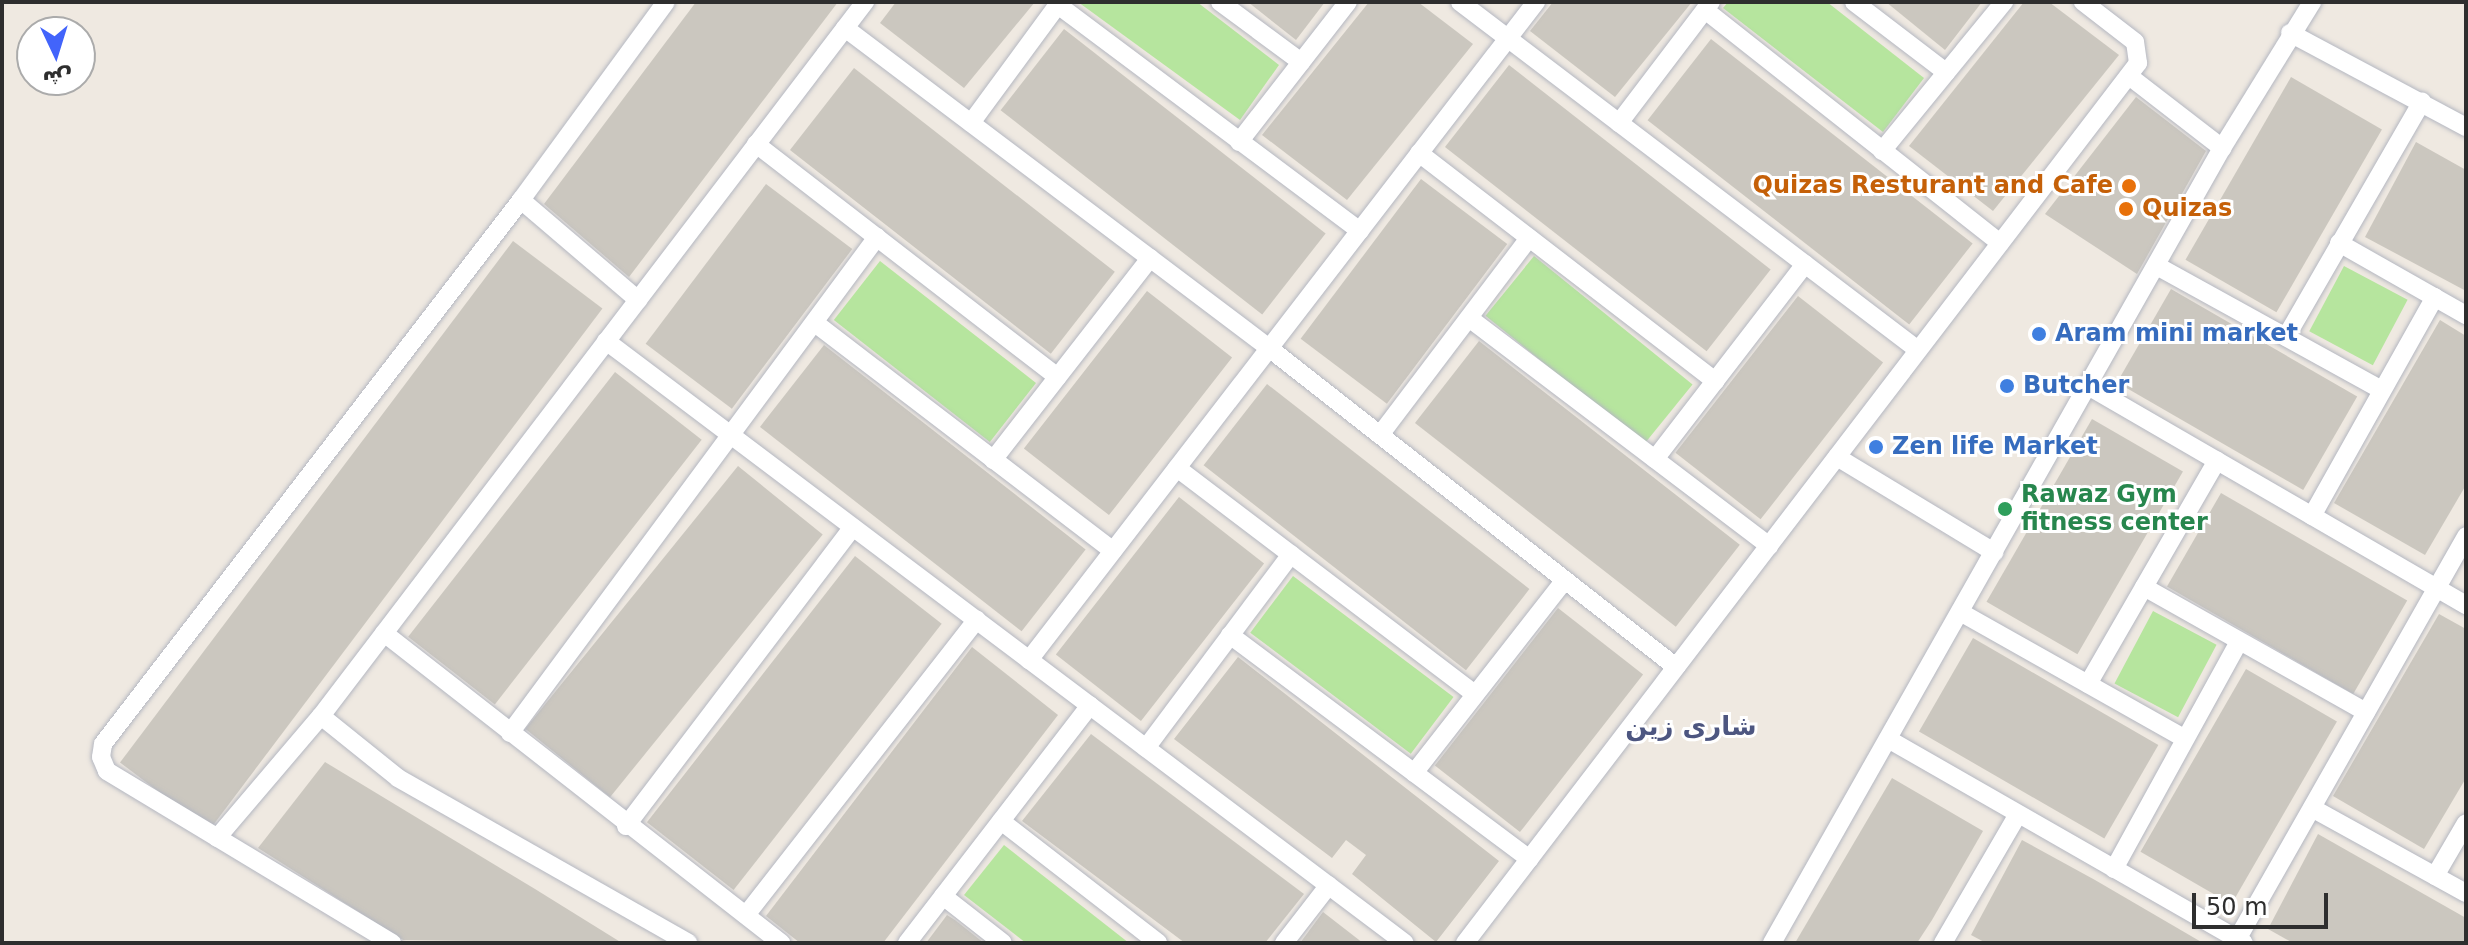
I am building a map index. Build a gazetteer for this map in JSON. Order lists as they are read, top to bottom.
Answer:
{
  "districts": ["شاری زین"],
  "places": [
    "Quizas Resturant and Cafe",
    "Quizas",
    "Aram mini market",
    "Butcher",
    "Zen life Market",
    "Rawaz Gym fitness center"
  ],
  "scale_bar": "50 m",
  "north": "bottom"
}
